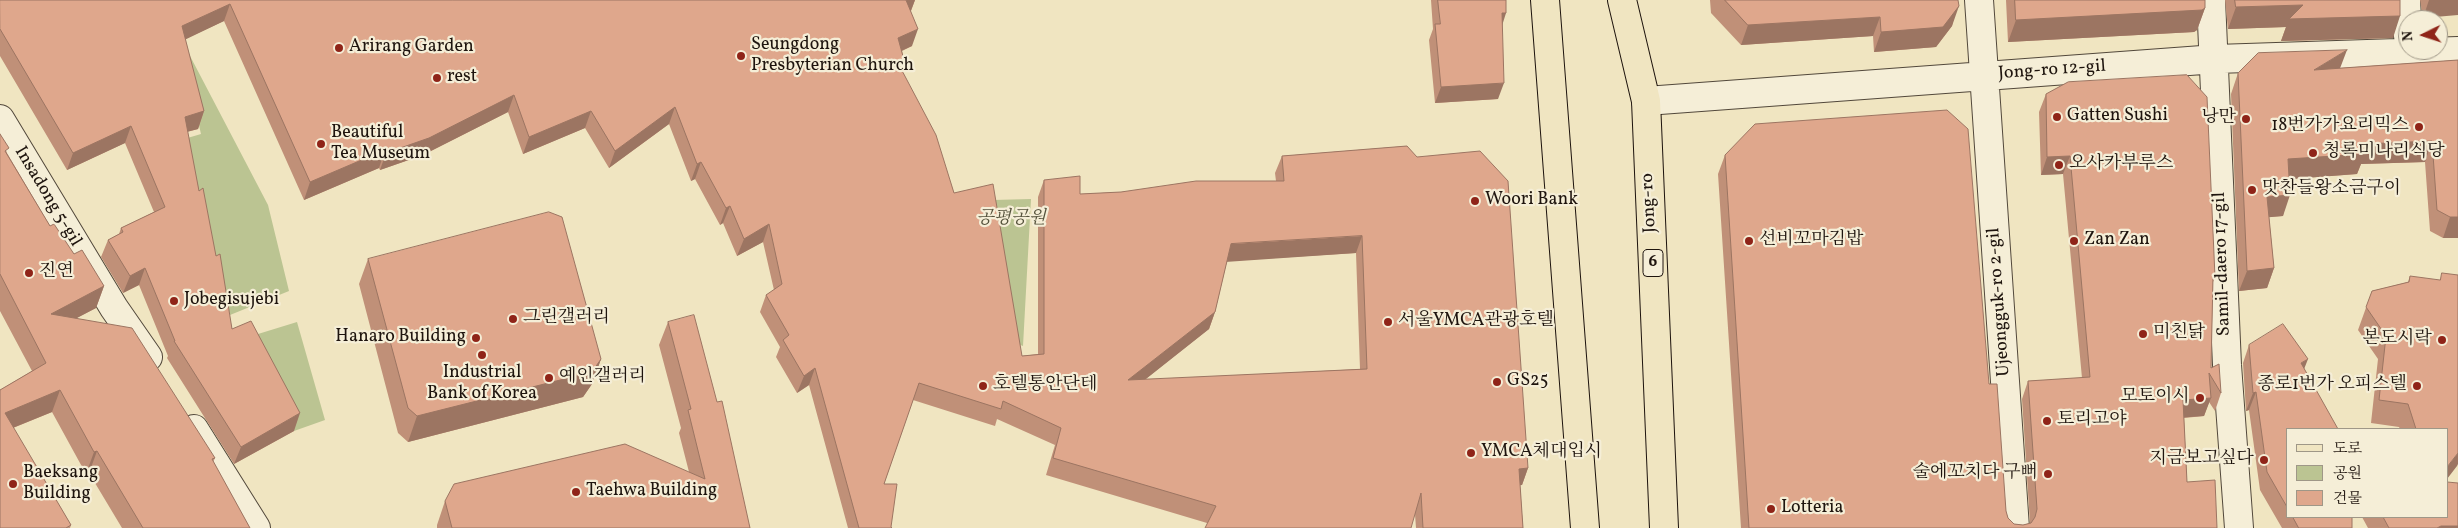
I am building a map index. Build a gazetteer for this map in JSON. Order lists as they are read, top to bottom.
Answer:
{
  "streets": {
    "main road": ["Jong-ro", "6"],
    "street": [
      "Jong-ro 12-gil",
      "Insadong 5-gil",
      "Samil-daero 17-gil",
      "Ujeongguk-ro 2-gil"
    ]
  },
  "crossings": [
    ["Jong-ro 12-gil", "Jong-ro"],
    ["Jong-ro 12-gil", "Samil-daero 17-gil"],
    ["Jong-ro 12-gil", "Ujeongguk-ro 2-gil"]
  ],
  "parks": ["공평공원"],
  "places": [
    "Arirang Garden",
    "Seungdong Presbyterian Church",
    "rest",
    "Gatten Sushi",
    "낭만",
    "18번가가요리믹스",
    "Beautiful Tea Museum",
    "청록미나리식당",
    "오사카부루스",
    "맛찬들왕소금구이",
    "Woori Bank",
    "선비꼬마김밥",
    "Zan Zan",
    "진연",
    "Jobegisujebi",
    "그린갤러리",
    "서울YMCA관광호텔",
    "미친닭",
    "Hanaro Building",
    "본도시락",
    "Industrial Bank of Korea",
    "예인갤러리",
    "GS25",
    "호텔통안단테",
    "종로1번가 오피스텔",
    "모토이시",
    "토리고야",
    "YMCA체대입시",
    "지금보고싶다",
    "술에꼬치다 구뻐",
    "Baeksang Building",
    "Taehwa Building",
    "Lotteria"
  ],
  "legend": ["도로", "공원", "건물"],
  "north": "left"
}
